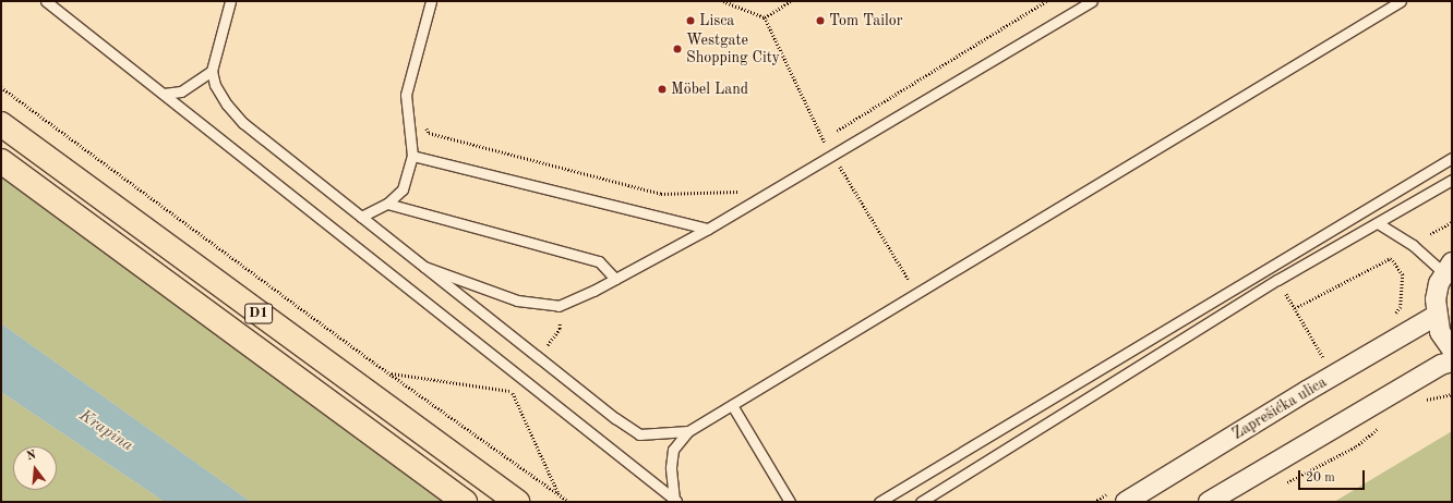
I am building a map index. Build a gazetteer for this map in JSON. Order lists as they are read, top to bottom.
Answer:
{
  "streets": {
    "main road": ["D1"],
    "street": ["Zaprešićka ulica"]
  },
  "water": ["Krapina"],
  "places": [
    "Lisca",
    "Tom Tailor",
    "Westgate Shopping City",
    "Möbel Land"
  ],
  "scale_bar": "20 m",
  "north": "top"
}
